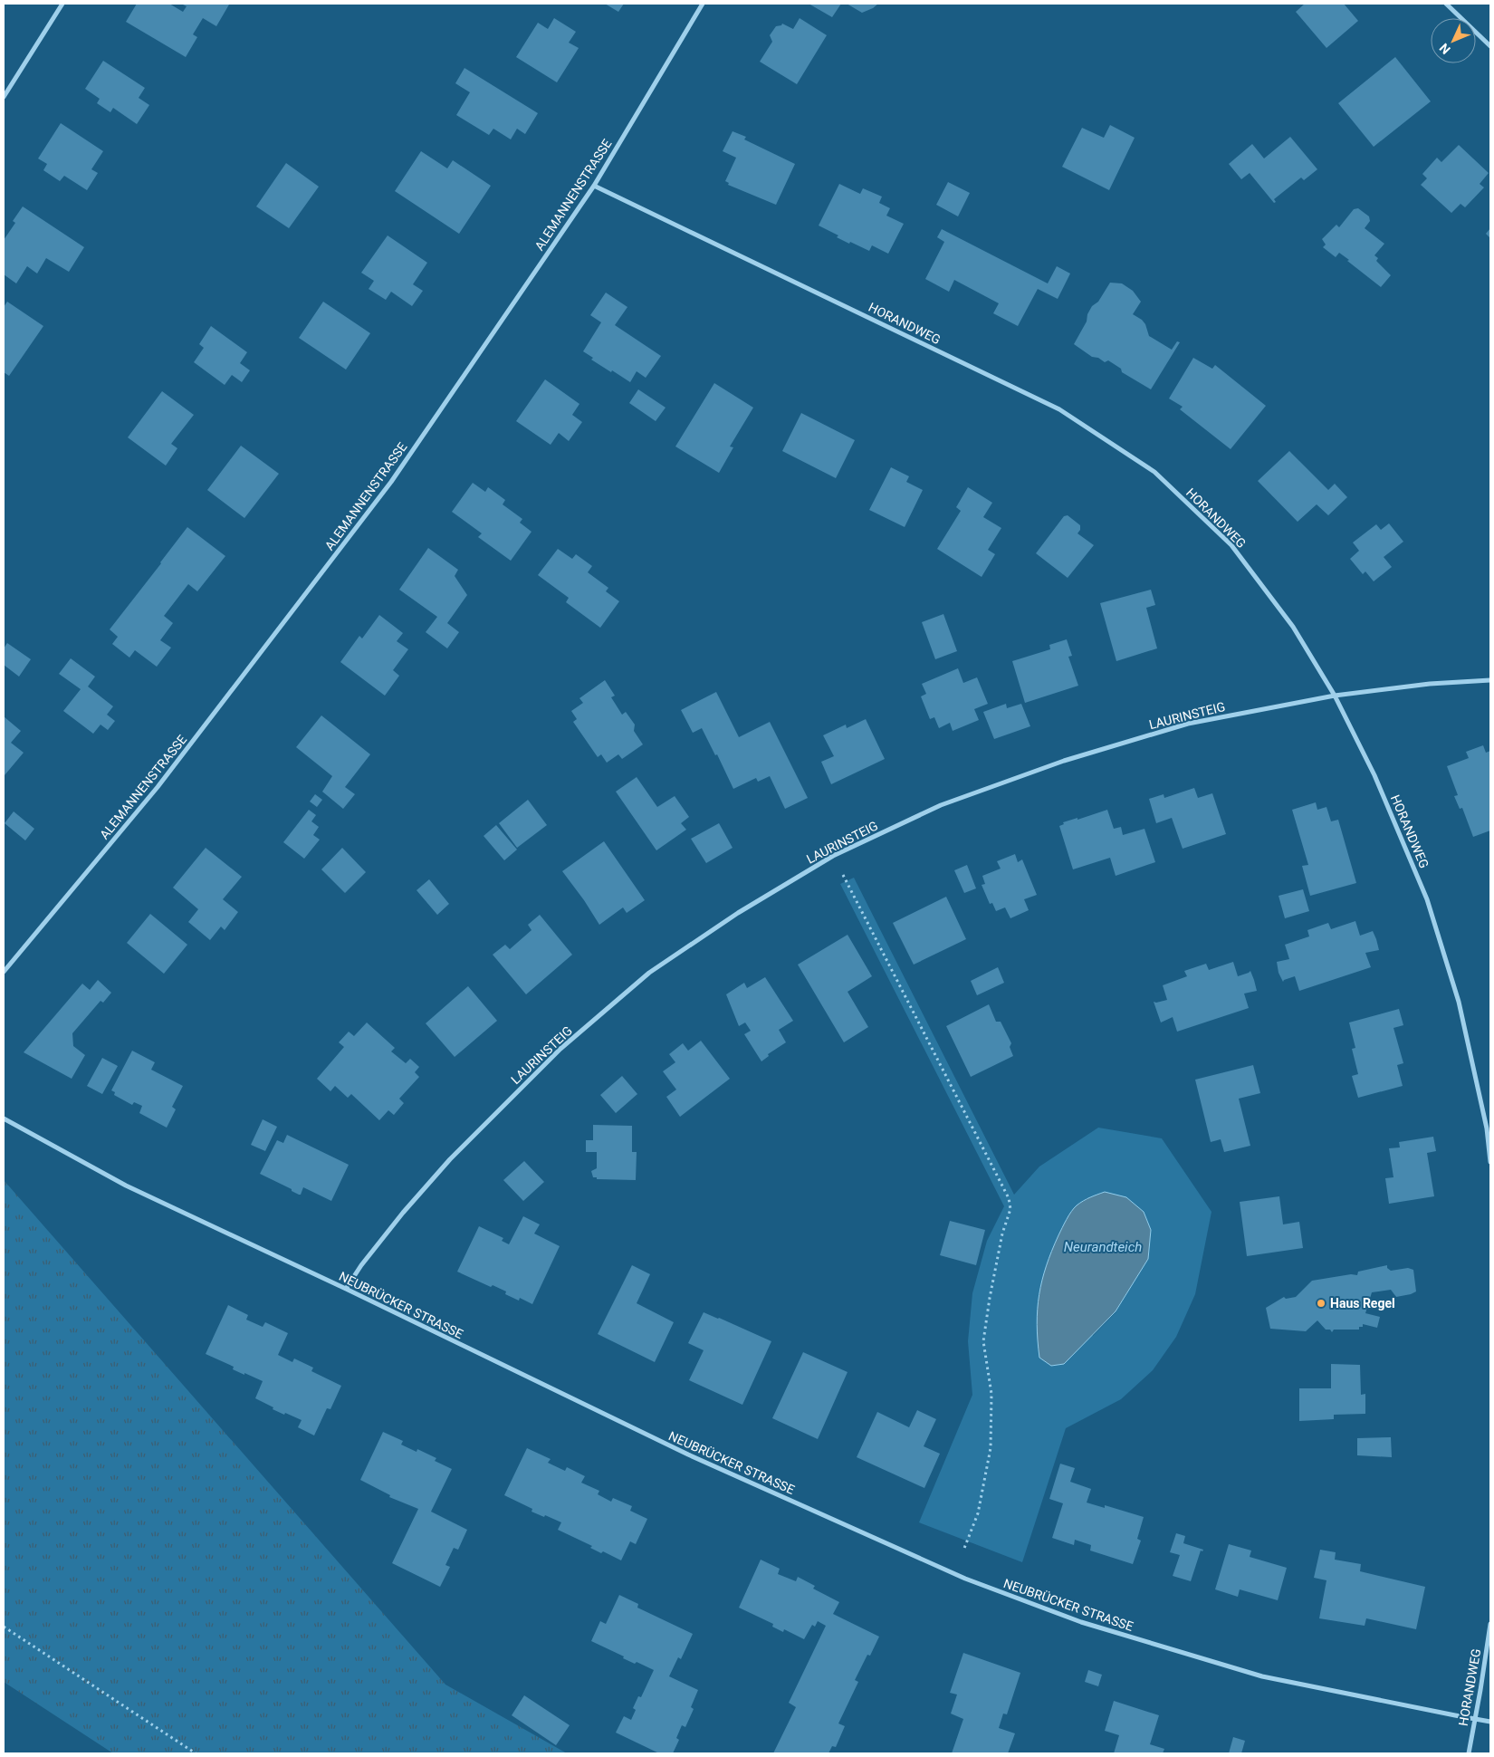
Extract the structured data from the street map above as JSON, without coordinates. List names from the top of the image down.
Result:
{
  "streets": {
    "street": [
      "ALEMANNENSTRASSE",
      "HORANDWEG",
      "LAURINSTEIG",
      "NEUBRÜCKER STRASSE"
    ]
  },
  "crossings": [
    ["ALEMANNENSTRASSE", "HORANDWEG"],
    ["HORANDWEG", "LAURINSTEIG"],
    ["HORANDWEG", "NEUBRÜCKER STRASSE"],
    ["LAURINSTEIG", "NEUBRÜCKER STRASSE"]
  ],
  "water": ["Neurandteich"],
  "places": ["Haus Regel"],
  "north": "bottom left"
}
